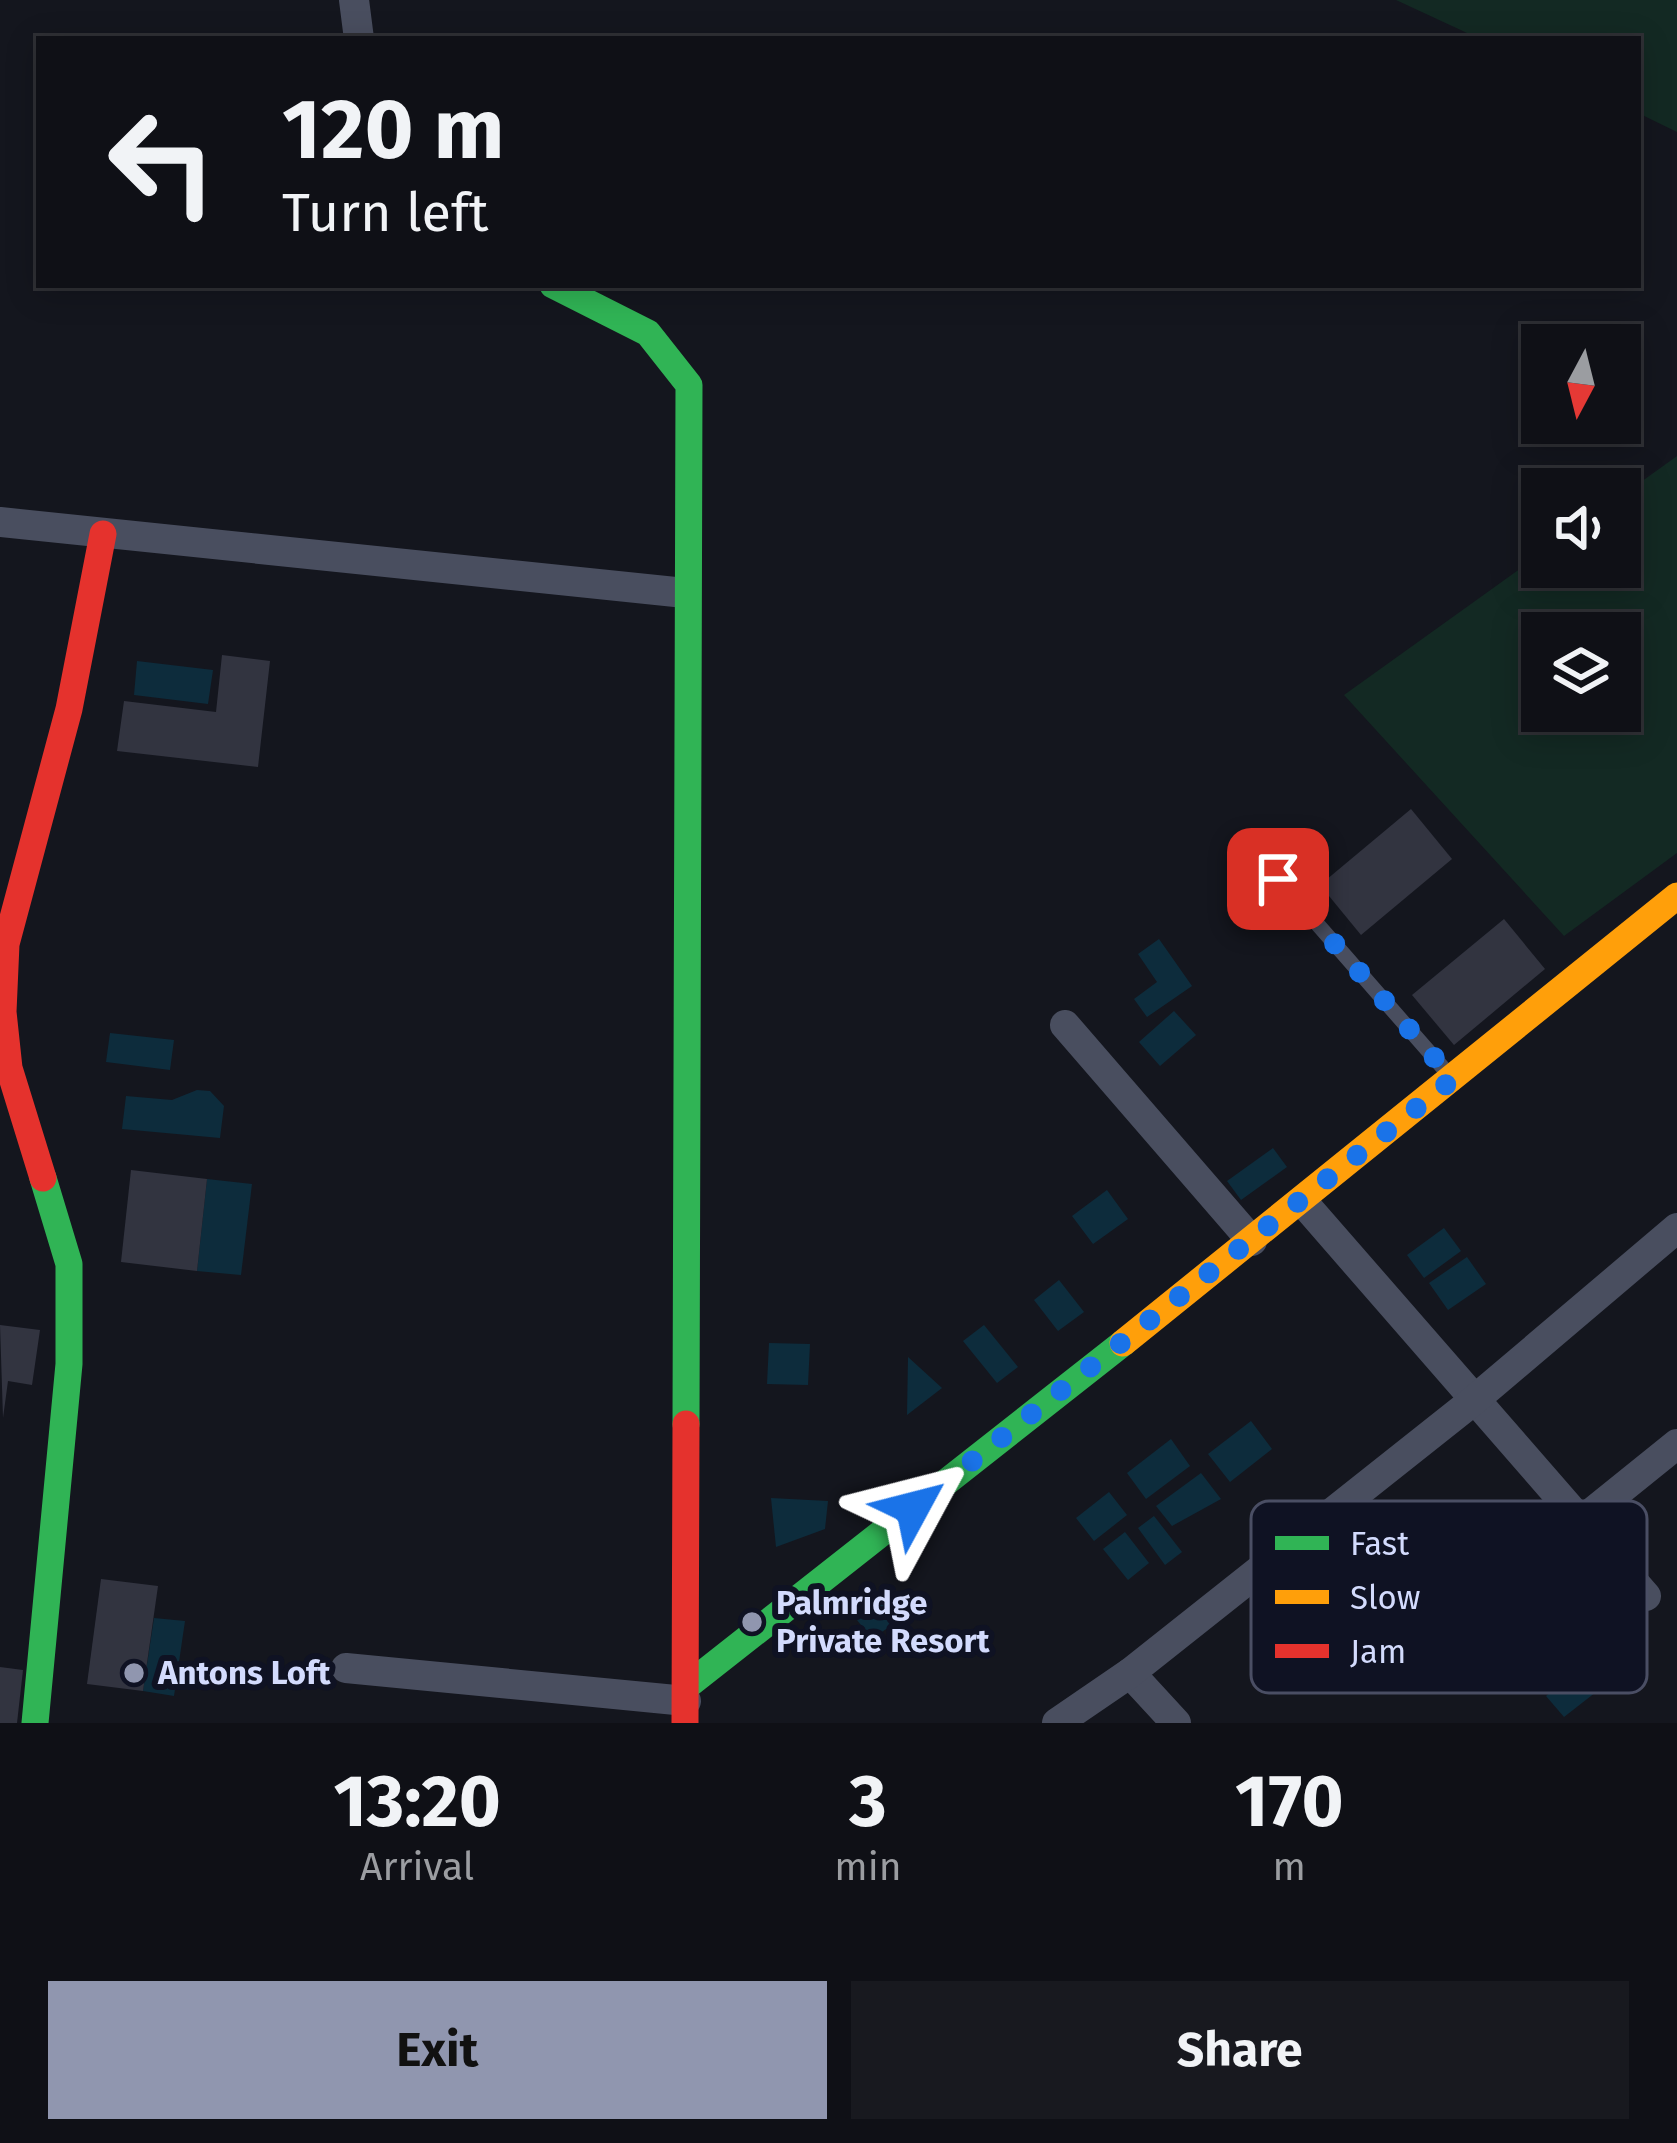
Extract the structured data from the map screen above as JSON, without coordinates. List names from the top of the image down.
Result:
{
  "places": ["Palmridge Private Resort", "Antons Loft"],
  "legend": ["Fast", "Slow", "Jam"],
  "north": "bottom",
  "page": {
    "turn": ["120 m", "Turn left"],
    "eta": [
      "13:20",
      "Arrival",
      "3",
      "min",
      "170",
      "m"
    ],
    "buttons": ["Exit", "Share"]
  }
}
